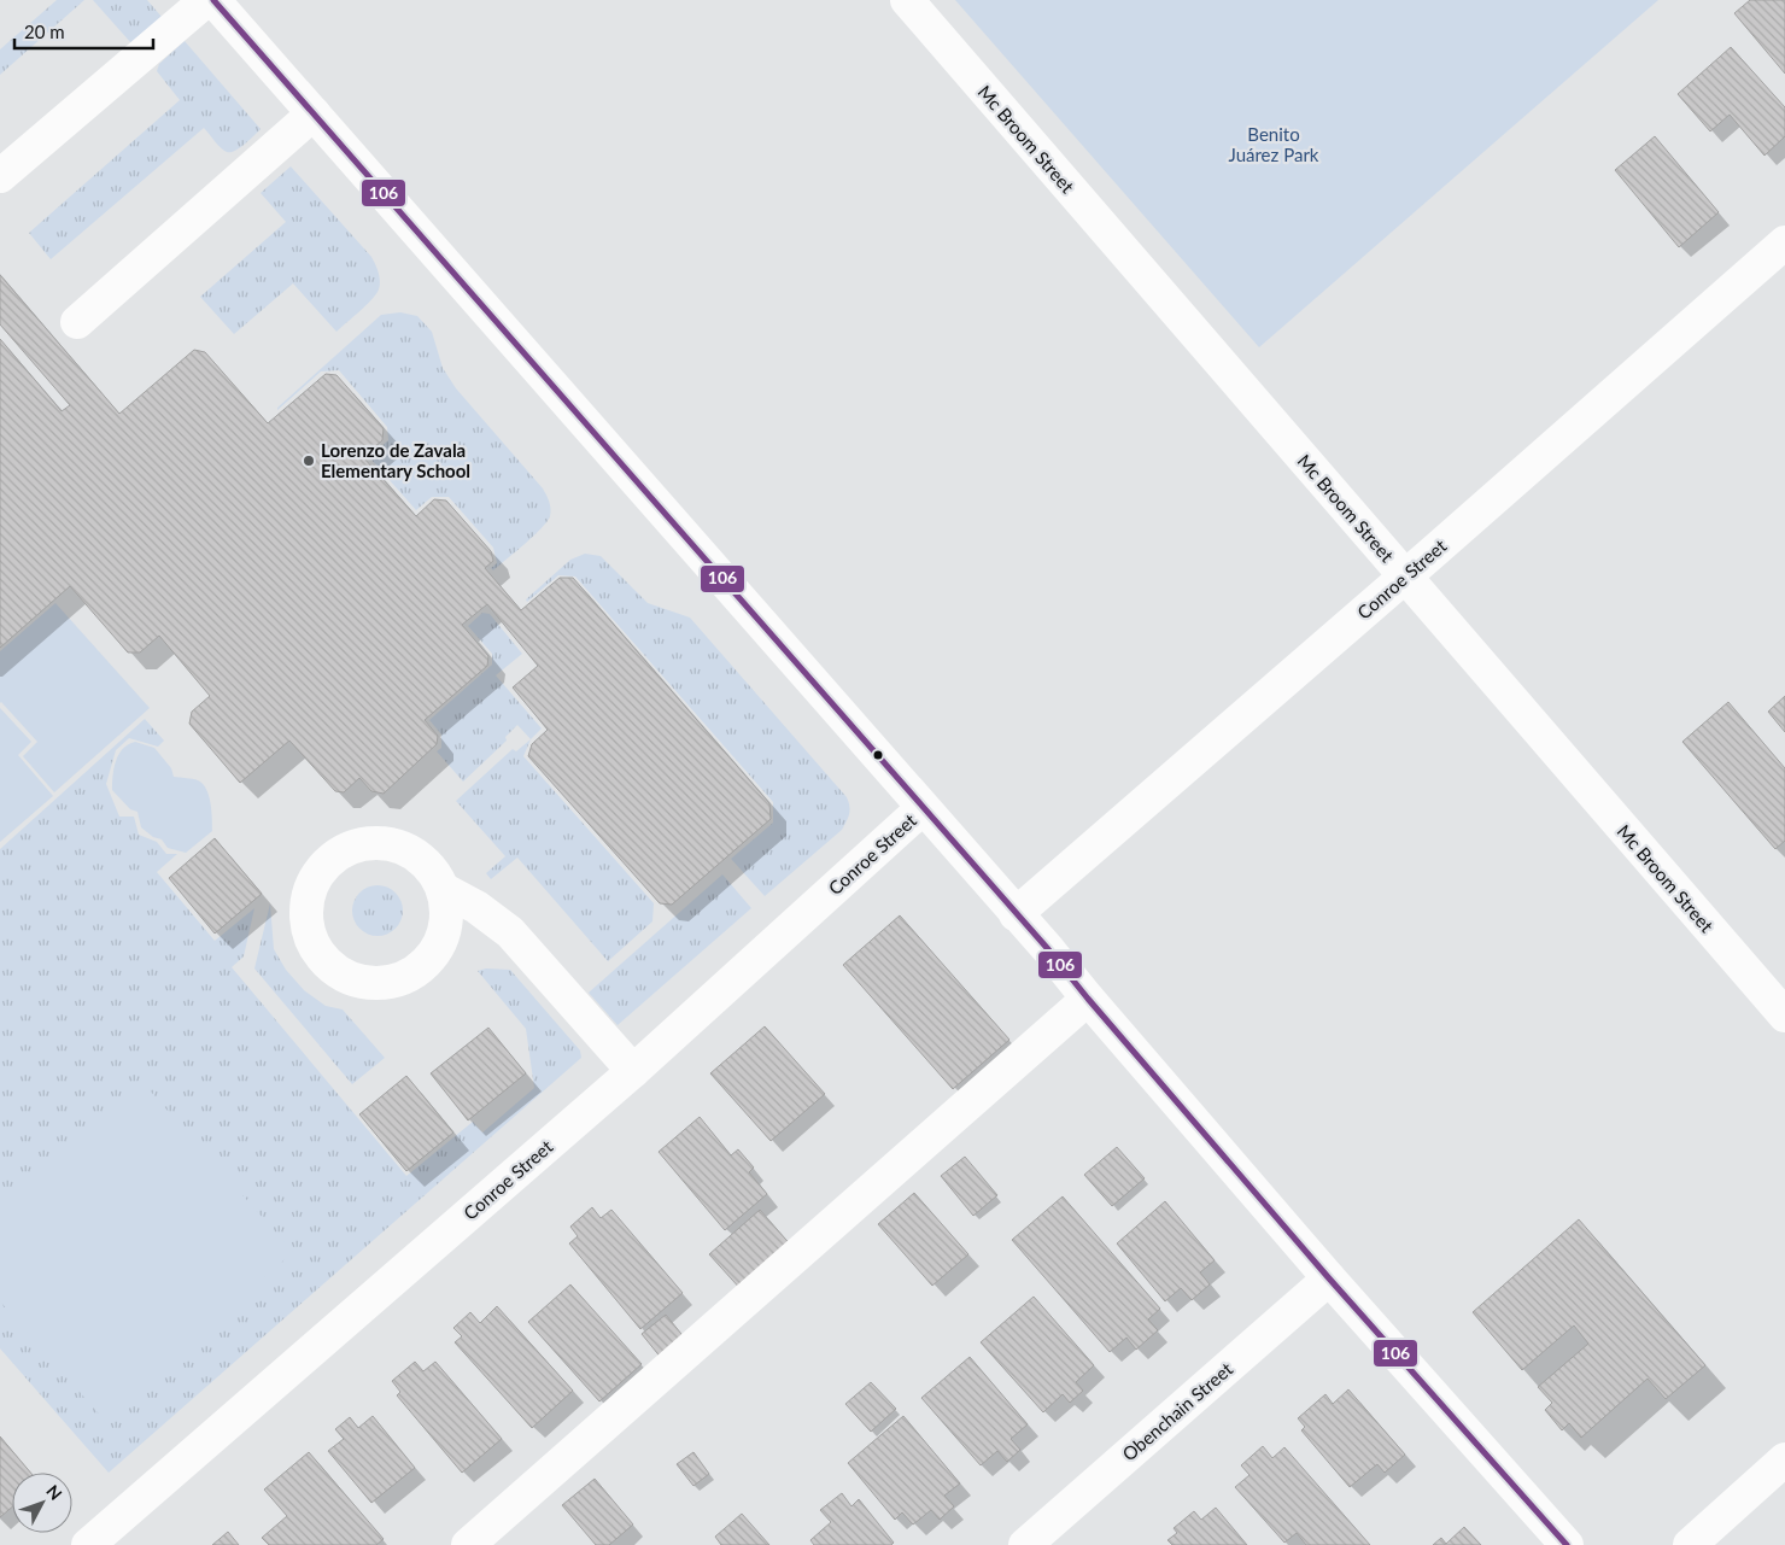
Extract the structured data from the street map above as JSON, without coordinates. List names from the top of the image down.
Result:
{
  "streets": {
    "street": ["Mc Broom Street", "Conroe Street", "Obenchain Street"]
  },
  "crossings": [
    ["Mc Broom Street", "Conroe Street"]
  ],
  "parks": ["Benito Juárez Park"],
  "places": ["Lorenzo de Zavala Elementary School"],
  "lines": ["transit line 106"],
  "scale_bar": "20 m",
  "north": "top right"
}
